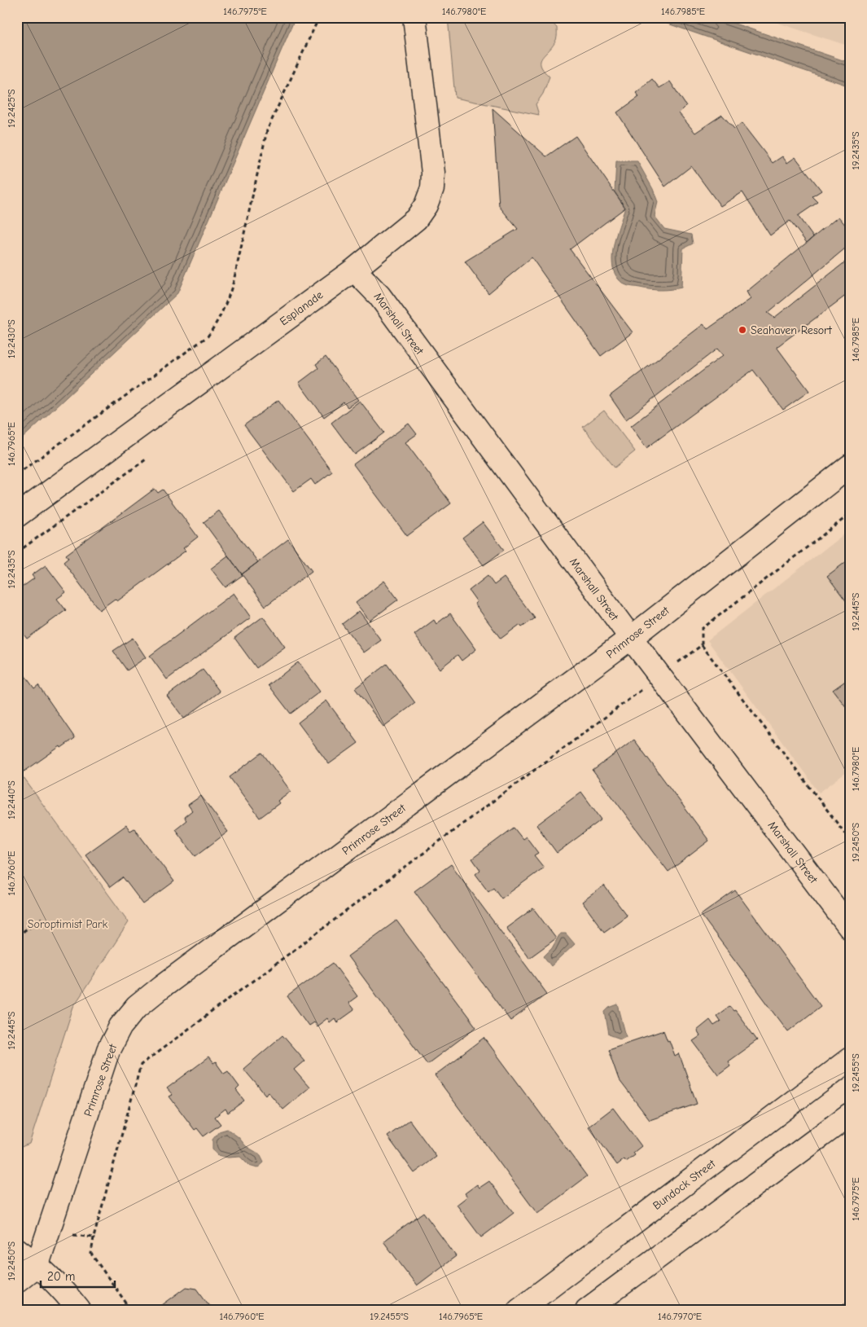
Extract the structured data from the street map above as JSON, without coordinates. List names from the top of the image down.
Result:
{
  "streets": {
    "street": [
      "Esplanade",
      "Marshall Street",
      "Primrose Street",
      "Bundock Street"
    ]
  },
  "crossings": [
    ["Esplanade", "Marshall Street"],
    ["Marshall Street", "Primrose Street"]
  ],
  "parks": ["Soroptimist Park"],
  "places": ["Seahaven Resort"],
  "scale_bar": "20 m",
  "coordinates": [
    "146.7975°E",
    "146.7980°E",
    "146.7985°E",
    "19.2425°S",
    "19.2435°S",
    "19.2430°S",
    "146.7965°E",
    "19.2445°S",
    "19.2440°S",
    "19.2450°S",
    "146.7960°E",
    "19.2455°S",
    "146.7970°E"
  ]
}
